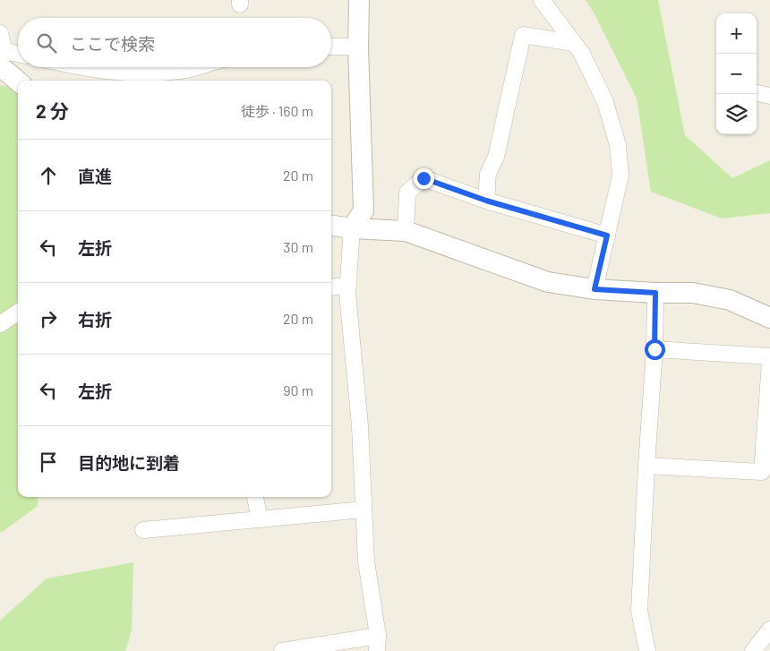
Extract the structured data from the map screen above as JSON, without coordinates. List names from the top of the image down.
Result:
{
  "page": {
    "map_buttons": ["+", "−"],
    "search": "ここで検索",
    "heading": ["2 分", "徒歩 · 160 m"],
    "list": [
      ["直進", "20 m"],
      ["左折", "30 m"],
      ["右折", "20 m"],
      ["左折", "90 m"],
      "目的地に到着"
    ]
  }
}
